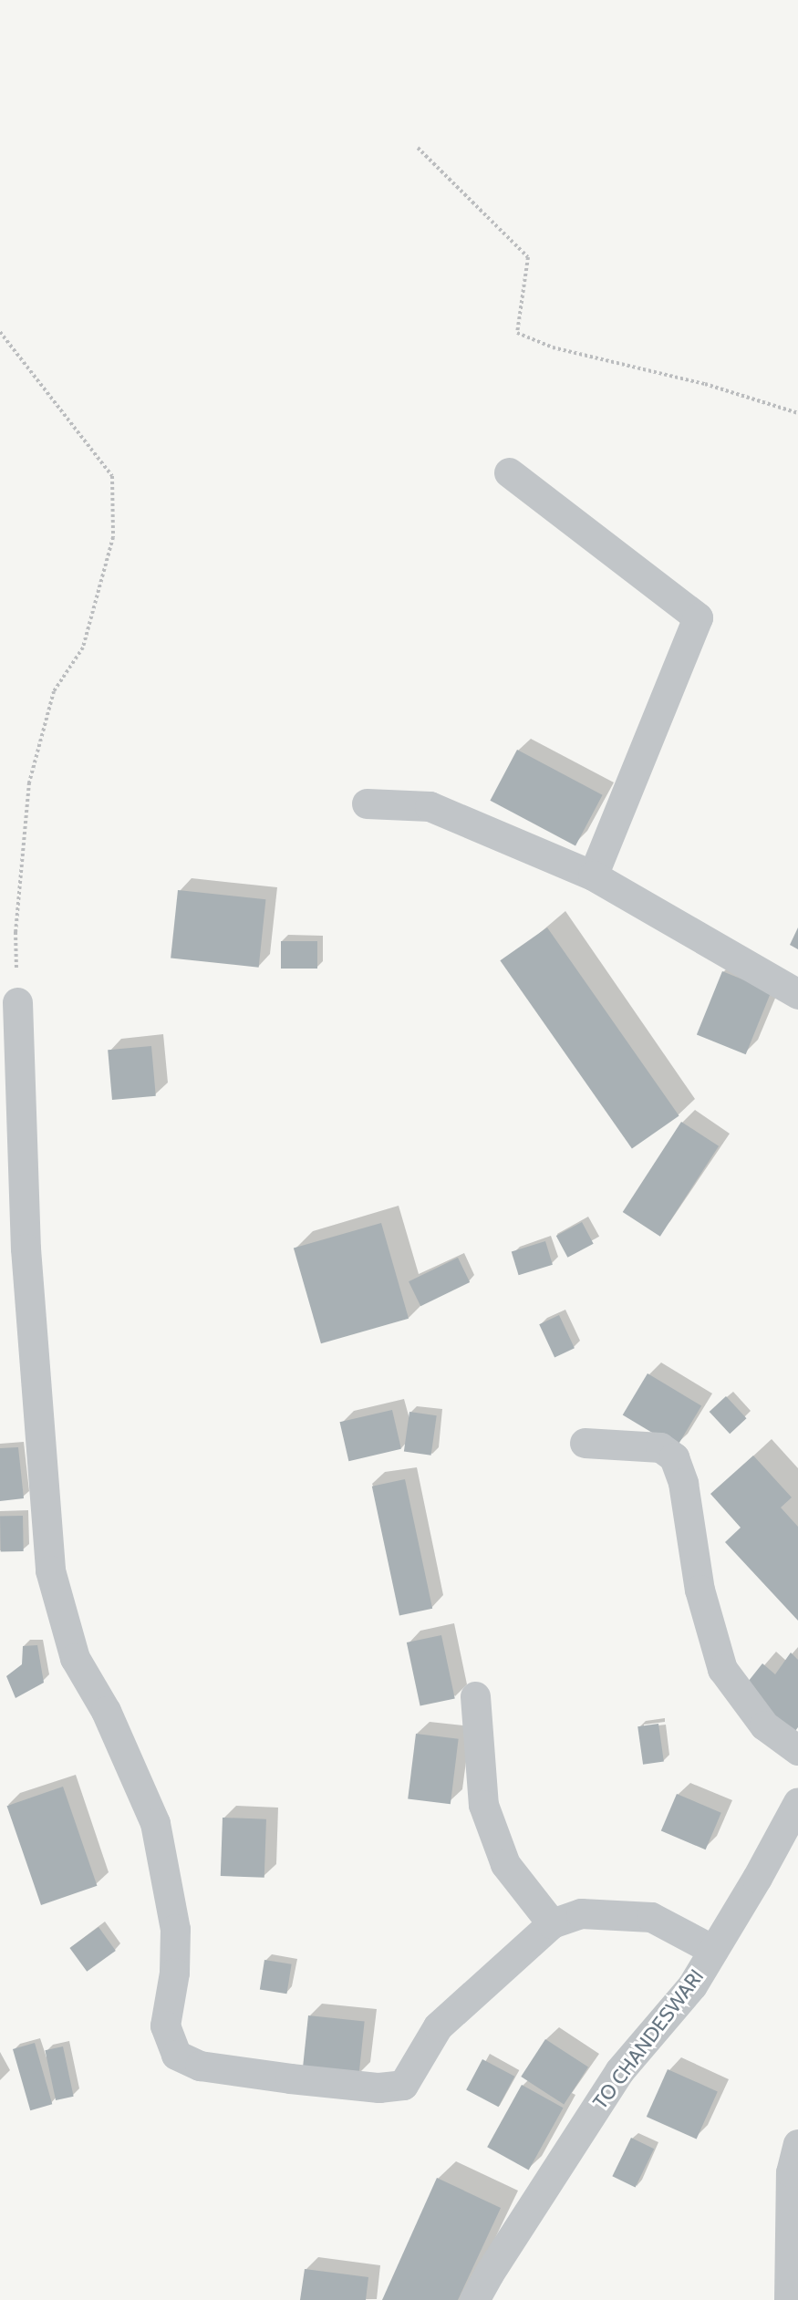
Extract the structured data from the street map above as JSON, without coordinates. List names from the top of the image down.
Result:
{
  "streets": {
    "street": ["TO CHANDESWARI"]
  }
}
